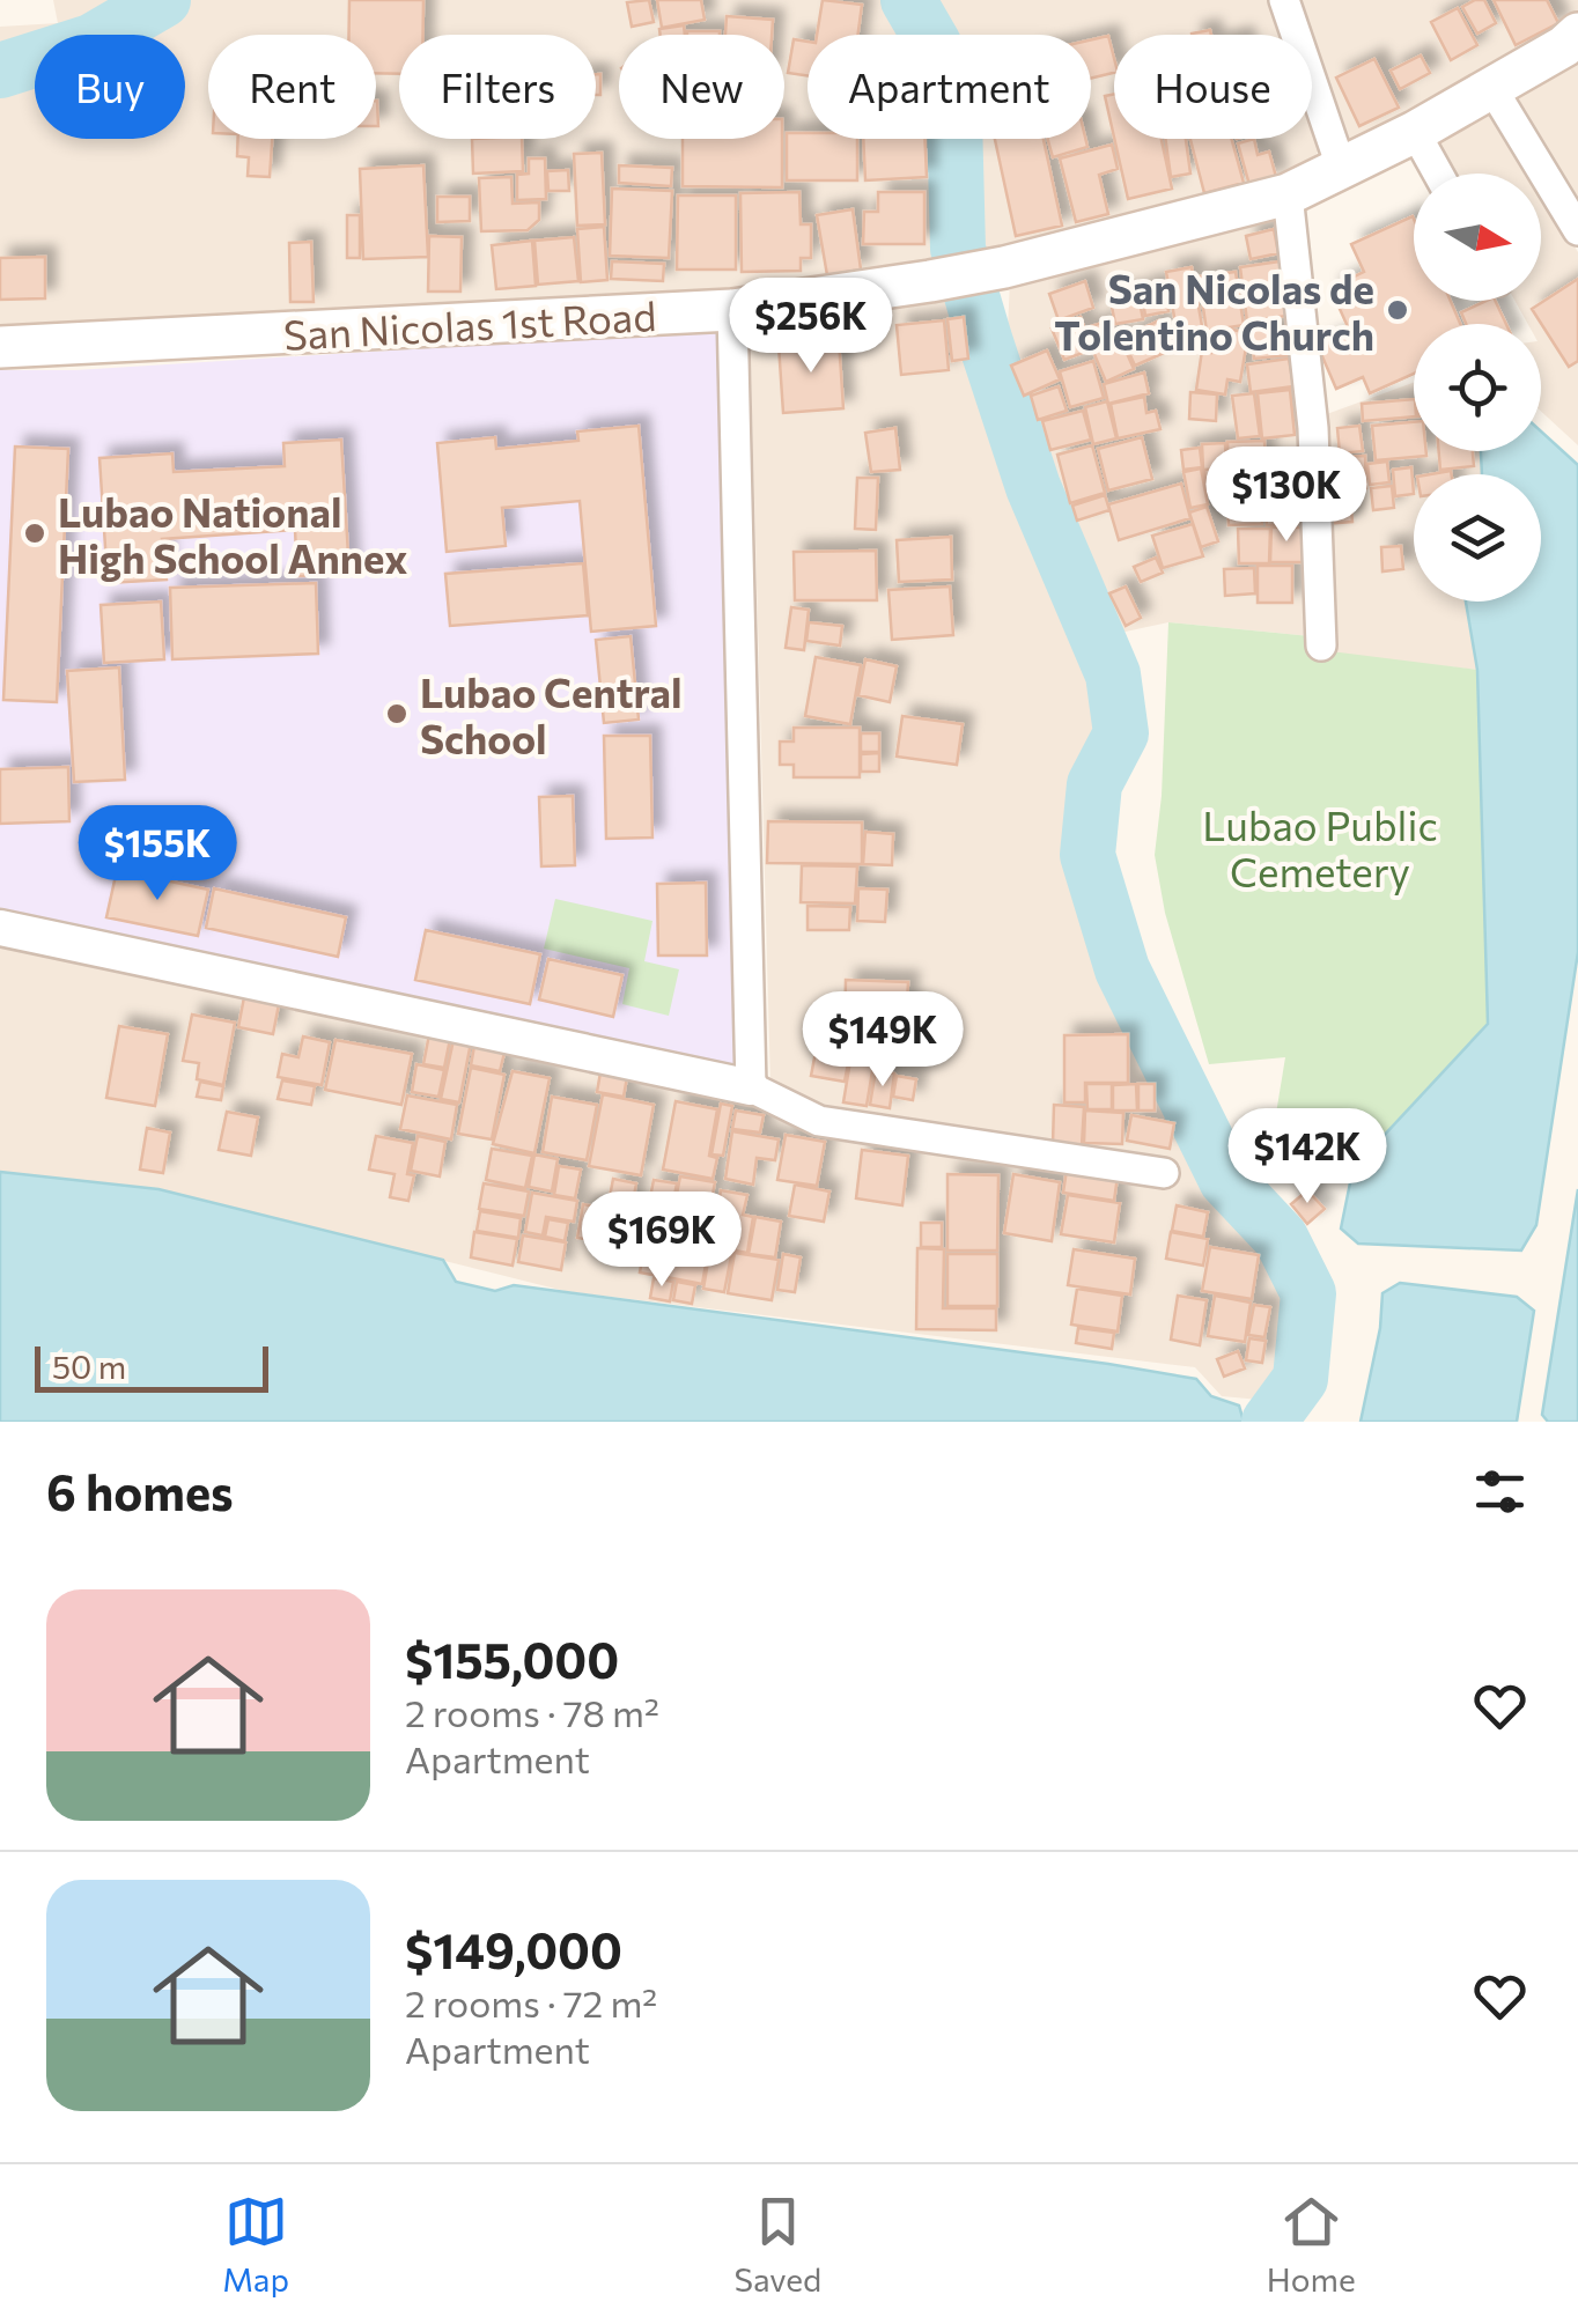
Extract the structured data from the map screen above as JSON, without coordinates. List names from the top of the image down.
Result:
{
  "streets": {
    "main road": ["San Nicolas 1st Road"]
  },
  "parks": ["Lubao Public Cemetery"],
  "places": ["San Nicolas de Tolentino Church", "Lubao National High School Annex", "Lubao Central School"],
  "scale_bar": "50 m",
  "north": "right",
  "page": {
    "chip": [
      "Buy",
      "Rent",
      "Filters",
      "New",
      "Apartment",
      "House"
    ],
    "price": [
      "$256K",
      "$130K",
      "$155K",
      "$149K",
      "$142K",
      "$169K"
    ],
    "scale": "50 m",
    "heading": "6 homes",
    "list": [
      {
        "name": "$155,000",
        "note": "2 rooms · 78 m² · Apartment"
      },
      {
        "name": "$149,000",
        "note": "2 rooms · 72 m² · Apartment"
      }
    ],
    "tabs": ["Map", "Saved", "Home"]
  }
}
